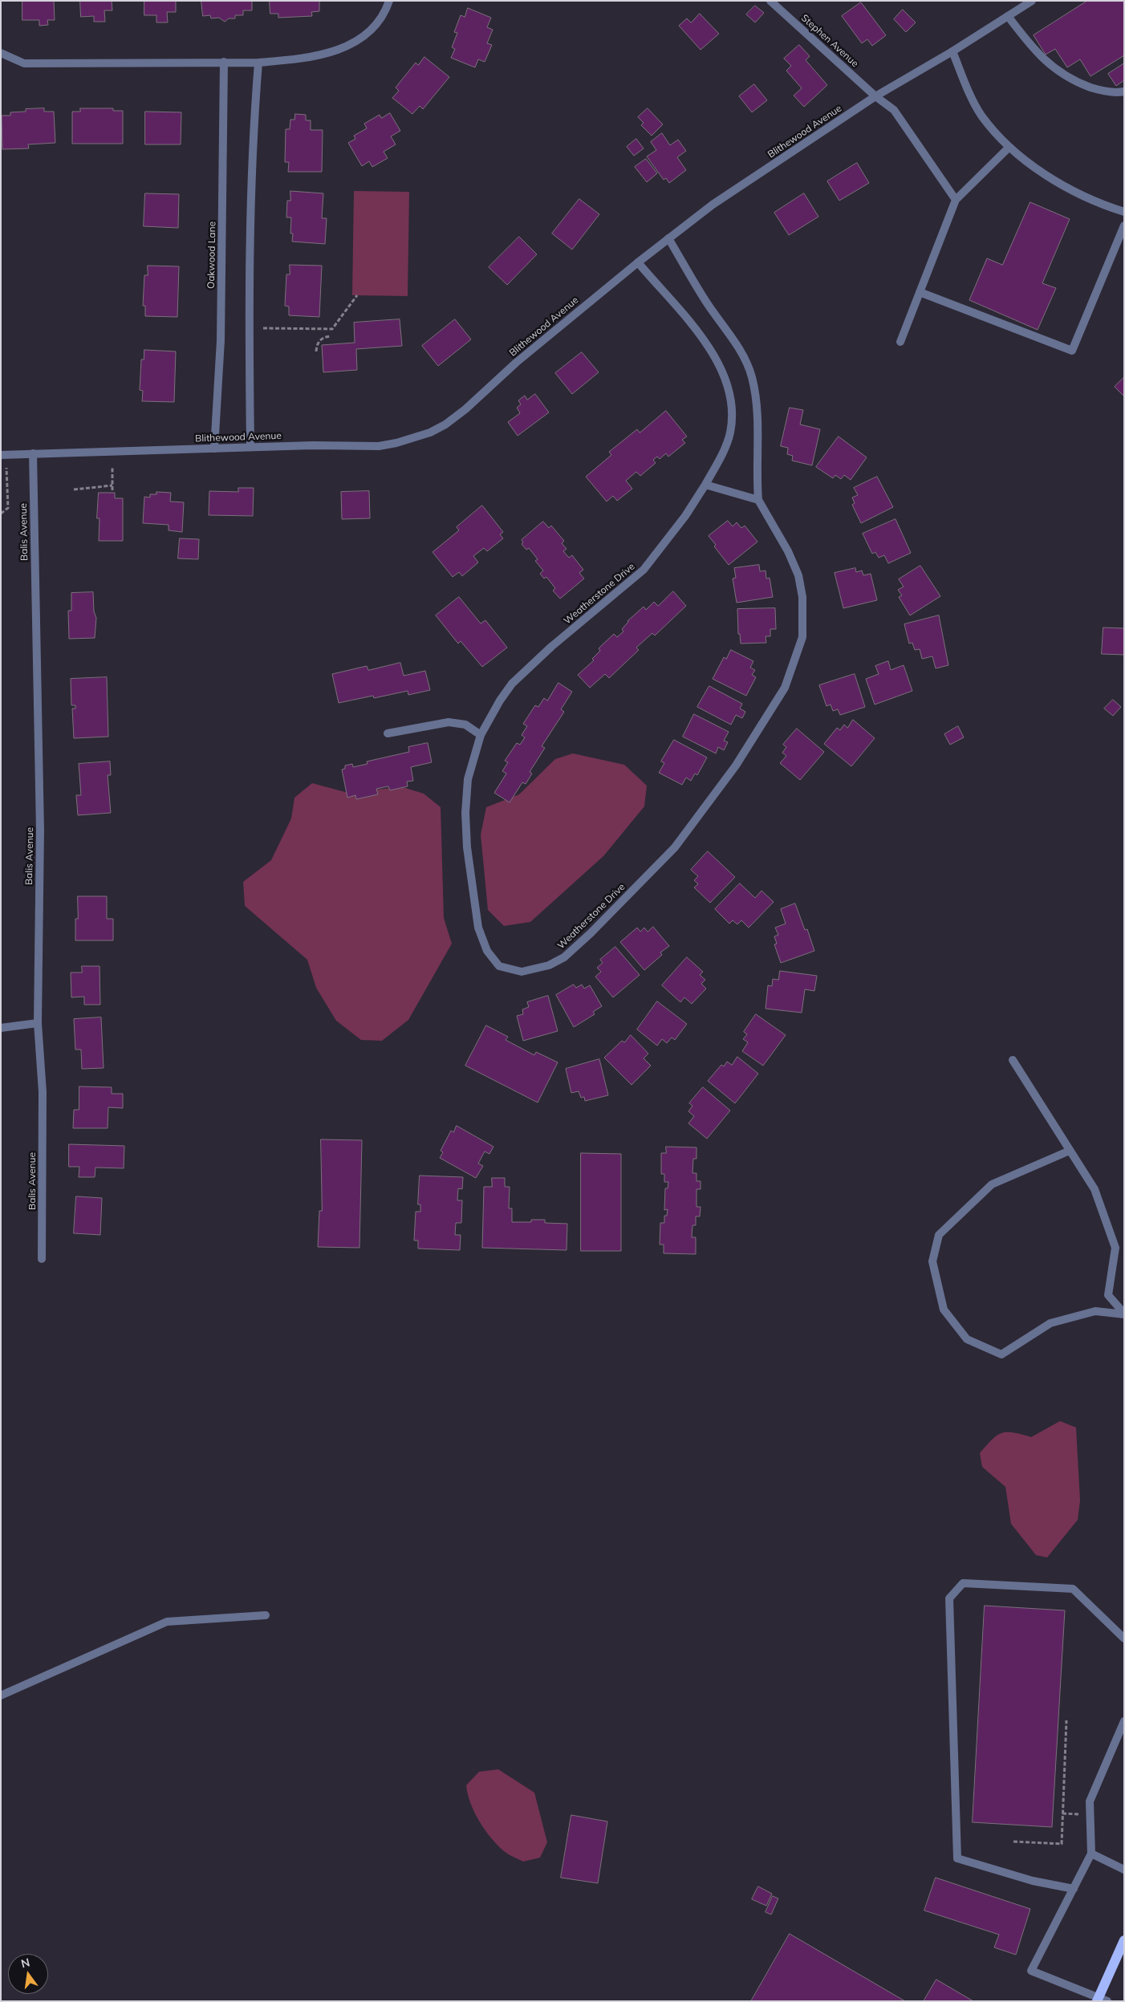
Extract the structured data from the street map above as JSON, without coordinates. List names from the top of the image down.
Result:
{
  "streets": {
    "street": [
      "Stephen Avenue",
      "Blithewood Avenue",
      "Oakwood Lane",
      "Balis Avenue",
      "Weatherstone Drive"
    ]
  },
  "crossings": [
    ["Stephen Avenue", "Blithewood Avenue"],
    ["Blithewood Avenue", "Oakwood Lane"],
    ["Blithewood Avenue", "Balis Avenue"],
    ["Blithewood Avenue", "Weatherstone Drive"]
  ],
  "north": "top"
}
